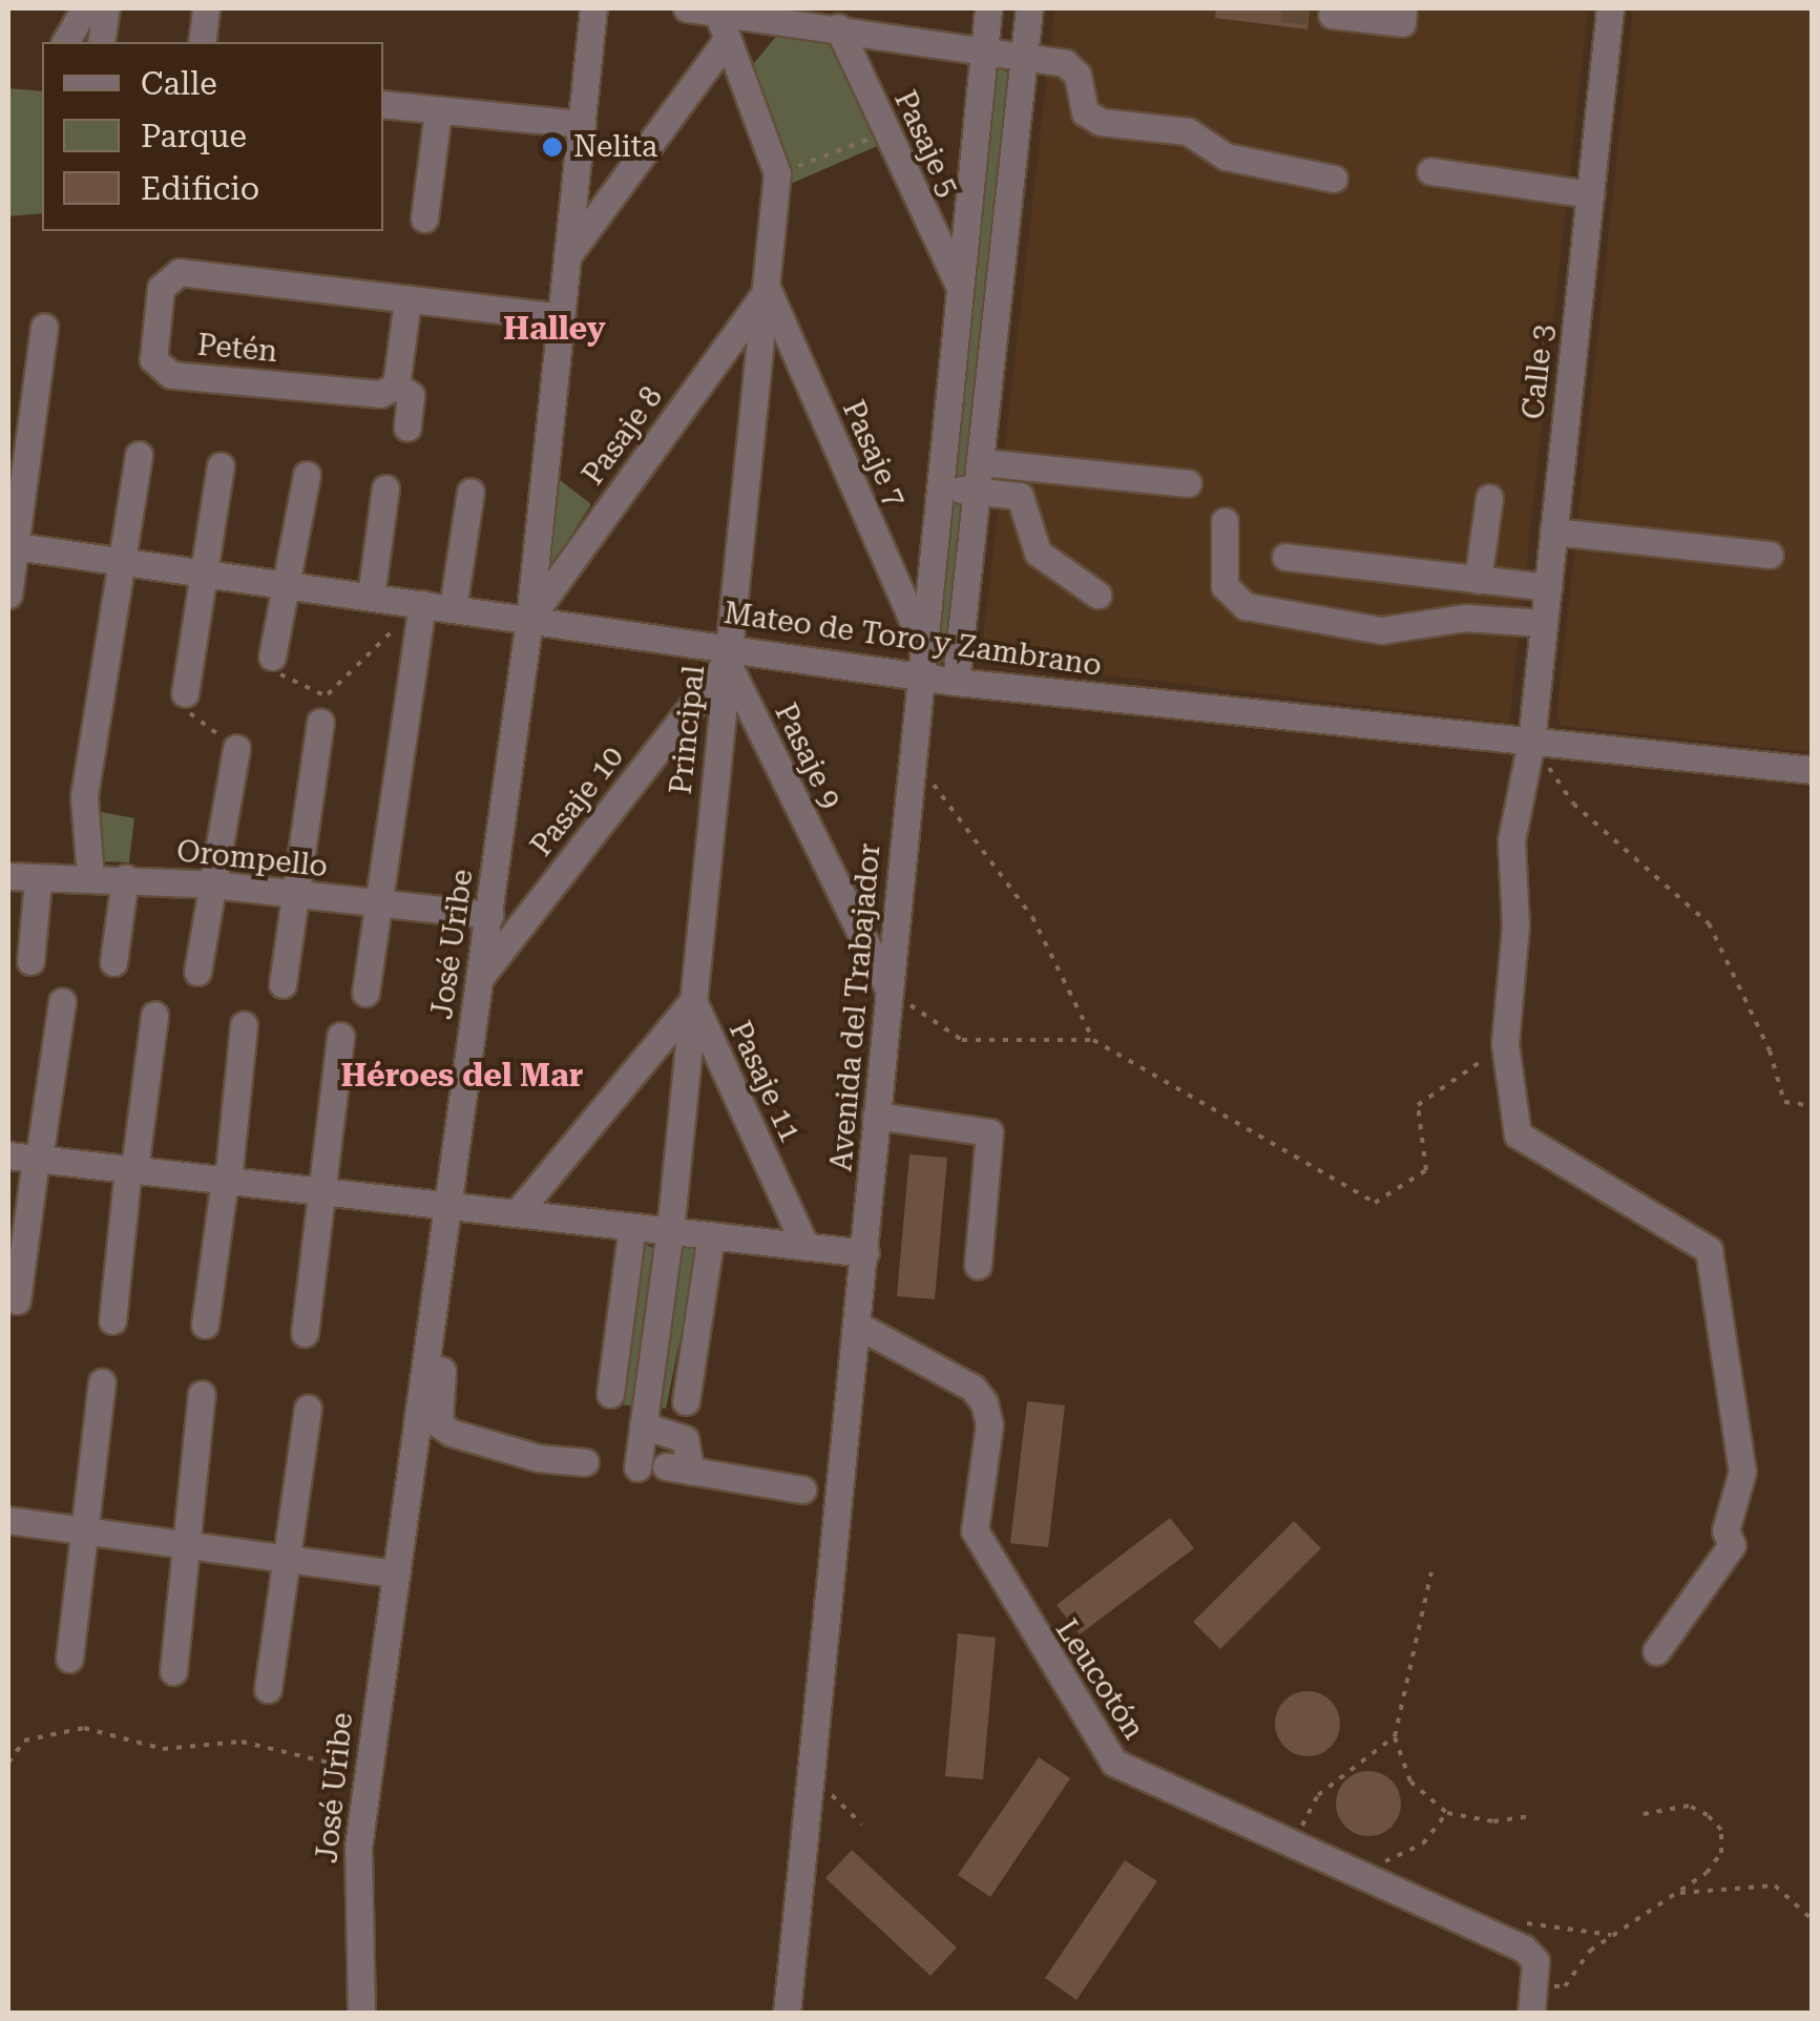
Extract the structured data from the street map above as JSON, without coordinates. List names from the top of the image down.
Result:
{
  "streets": {
    "street": [
      "Pasaje 5",
      "Petén",
      "Calle 3",
      "Pasaje 8",
      "Pasaje 7",
      "Mateo de Toro y Zambrano",
      "Principal",
      "Pasaje 9",
      "Pasaje 10",
      "Orompello",
      "José Uribe",
      "Avenida del Trabajador",
      "Pasaje 11",
      "Leucotón"
    ]
  },
  "crossings": [
    ["Pasaje 5", "Avenida del Trabajador"],
    ["Petén", "José Uribe"],
    ["Calle 3", "Mateo de Toro y Zambrano"],
    ["Pasaje 8", "Pasaje 7"],
    ["Pasaje 8", "Mateo de Toro y Zambrano"],
    ["Pasaje 8", "Principal"],
    ["Pasaje 8", "José Uribe"],
    ["Pasaje 7", "Principal"],
    ["Pasaje 7", "Avenida del Trabajador"],
    ["Mateo de Toro y Zambrano", "Principal"],
    ["Mateo de Toro y Zambrano", "Pasaje 9"],
    ["Mateo de Toro y Zambrano", "Pasaje 10"],
    ["Mateo de Toro y Zambrano", "José Uribe"],
    ["Mateo de Toro y Zambrano", "Avenida del Trabajador"],
    ["Principal", "Pasaje 9"],
    ["Principal", "Pasaje 10"],
    ["Principal", "Pasaje 11"],
    ["Pasaje 9", "Pasaje 10"],
    ["Pasaje 9", "Avenida del Trabajador"],
    ["Pasaje 10", "José Uribe"],
    ["Orompello", "José Uribe"],
    ["Avenida del Trabajador", "Leucotón"]
  ],
  "districts": ["Halley", "Héroes del Mar"],
  "places": ["Nelita"],
  "legend": ["Calle", "Parque", "Edificio"]
}
